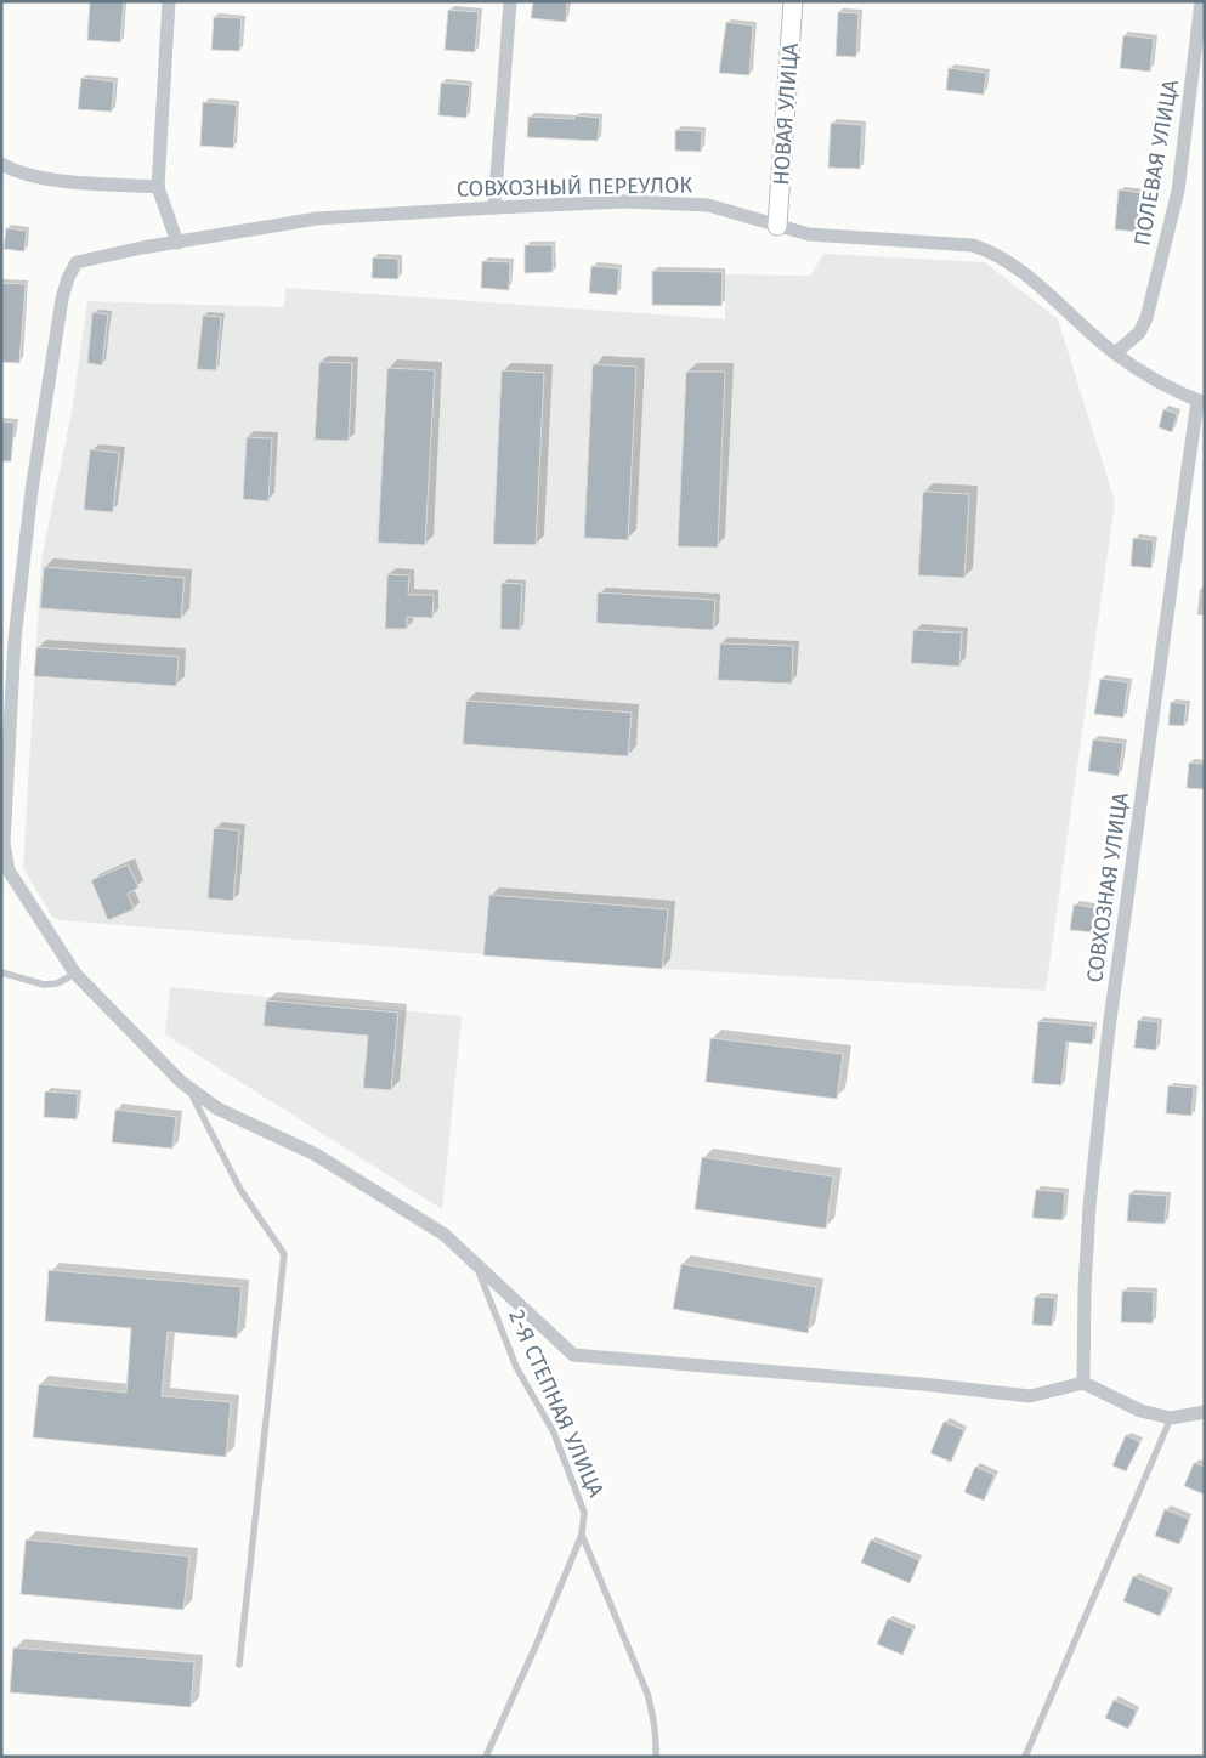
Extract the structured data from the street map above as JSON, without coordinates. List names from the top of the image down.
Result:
{
  "streets": {
    "street": [
      "НОВАЯ УЛИЦА",
      "ПОЛЕВАЯ УЛИЦА",
      "СОВХОЗНЫЙ ПЕРЕУЛОК",
      "СОВХОЗНАЯ УЛИЦА"
    ],
    "lane": ["2-Я СТЕПНАЯ УЛИЦА"]
  },
  "crossings": [
    ["НОВАЯ УЛИЦА", "СОВХОЗНЫЙ ПЕРЕУЛОК"],
    ["ПОЛЕВАЯ УЛИЦА", "СОВХОЗНЫЙ ПЕРЕУЛОК"],
    ["СОВХОЗНЫЙ ПЕРЕУЛОК", "СОВХОЗНАЯ УЛИЦА"]
  ]
}
